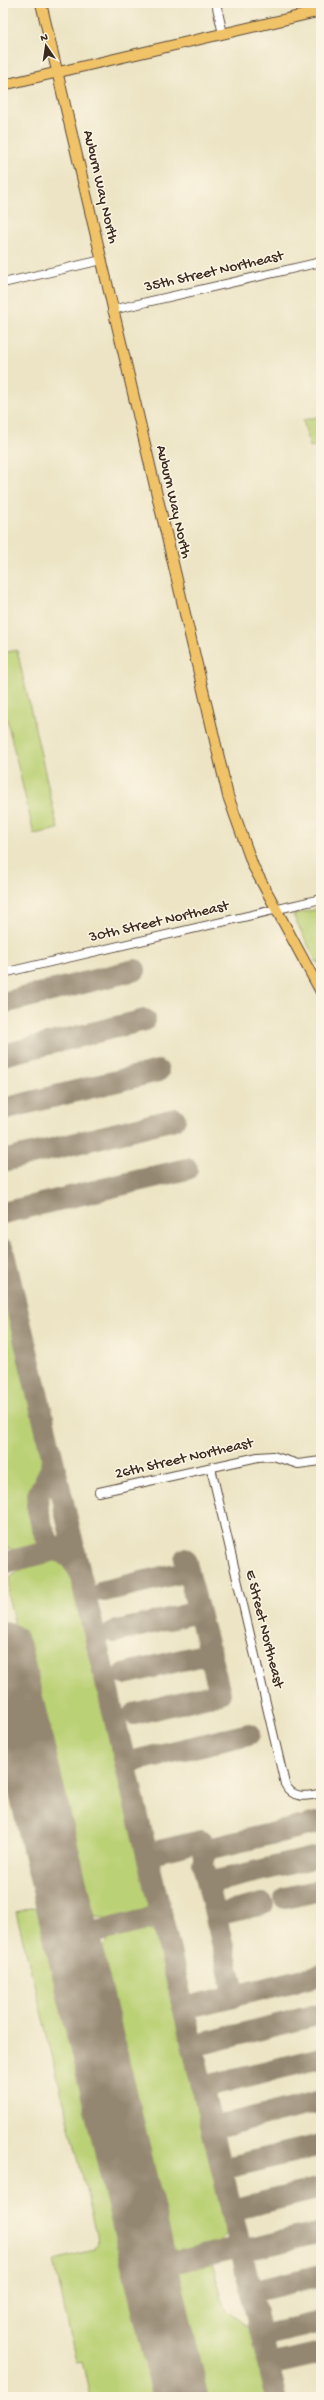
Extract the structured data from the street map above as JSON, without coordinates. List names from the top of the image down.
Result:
{
  "streets": {
    "main road": ["Auburn Way North"],
    "street": [
      "35th Street Northeast",
      "30th Street Northeast",
      "26th Street Northeast",
      "E Street Northeast"
    ]
  },
  "crossings": [
    ["Auburn Way North", "35th Street Northeast"],
    ["Auburn Way North", "30th Street Northeast"],
    ["26th Street Northeast", "E Street Northeast"]
  ],
  "north": "top"
}
